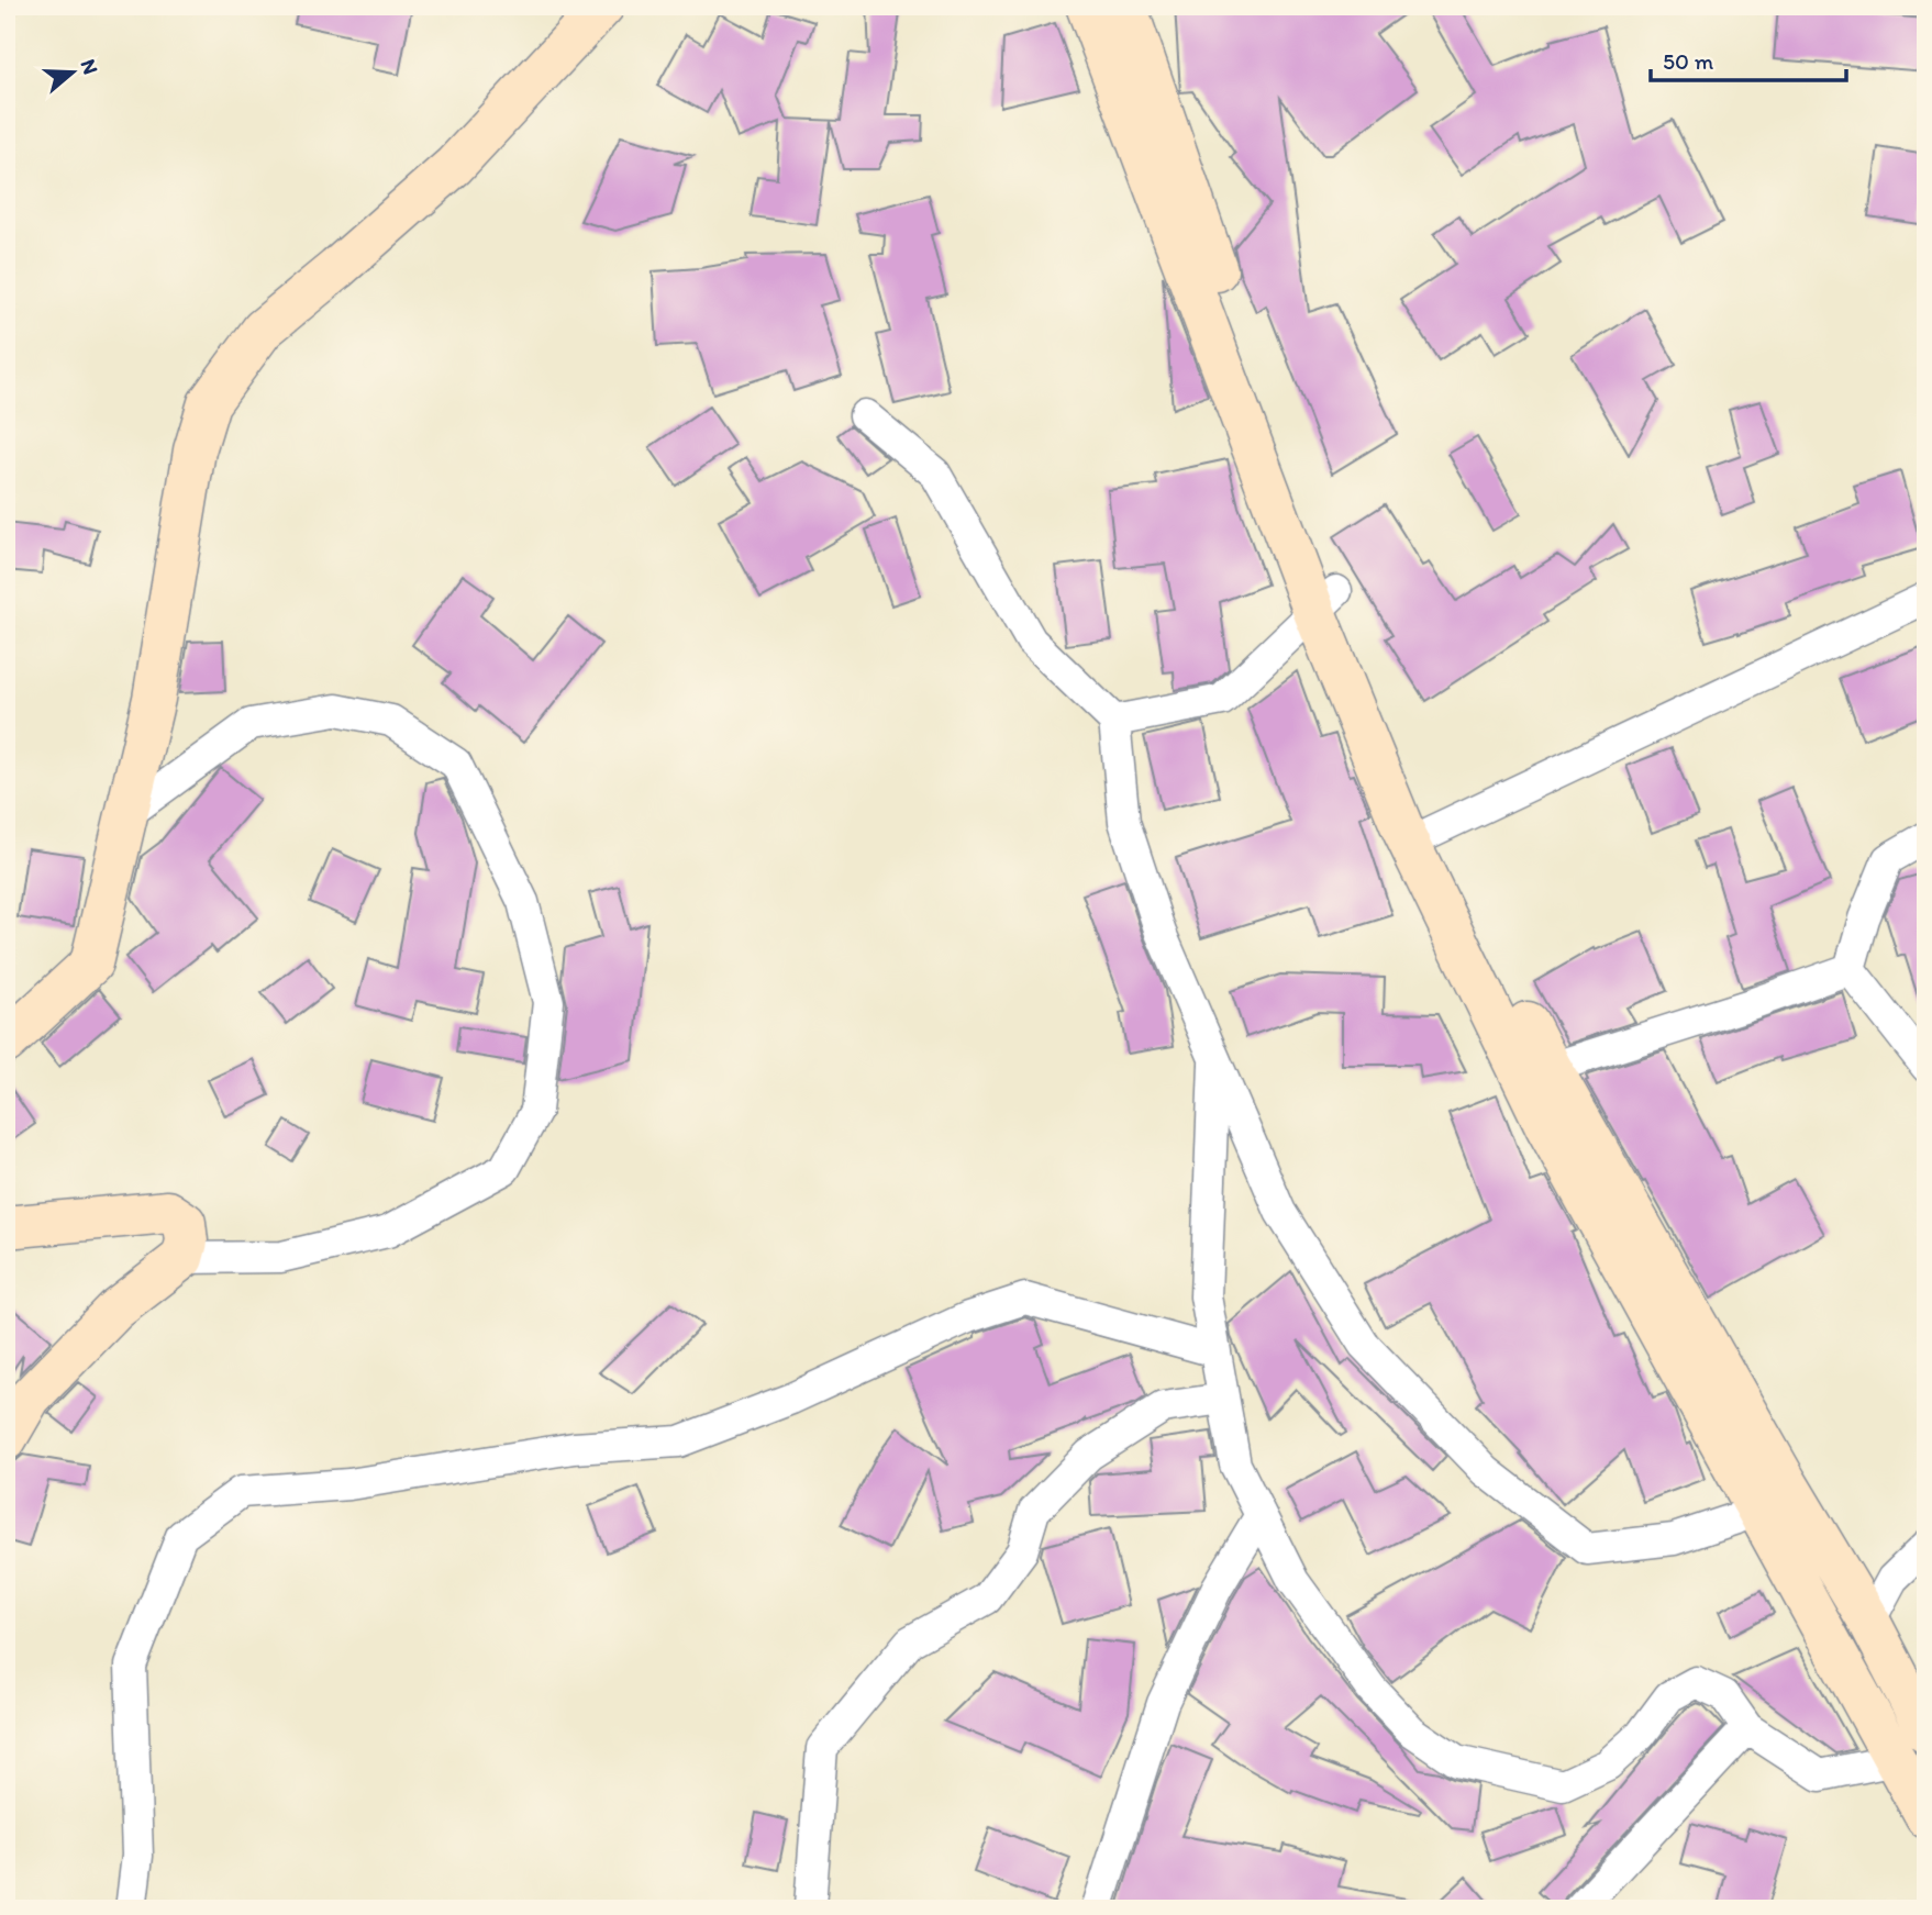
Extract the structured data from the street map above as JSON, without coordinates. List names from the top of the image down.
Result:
{
  "scale_bar": "50 m",
  "north": "right"
}
